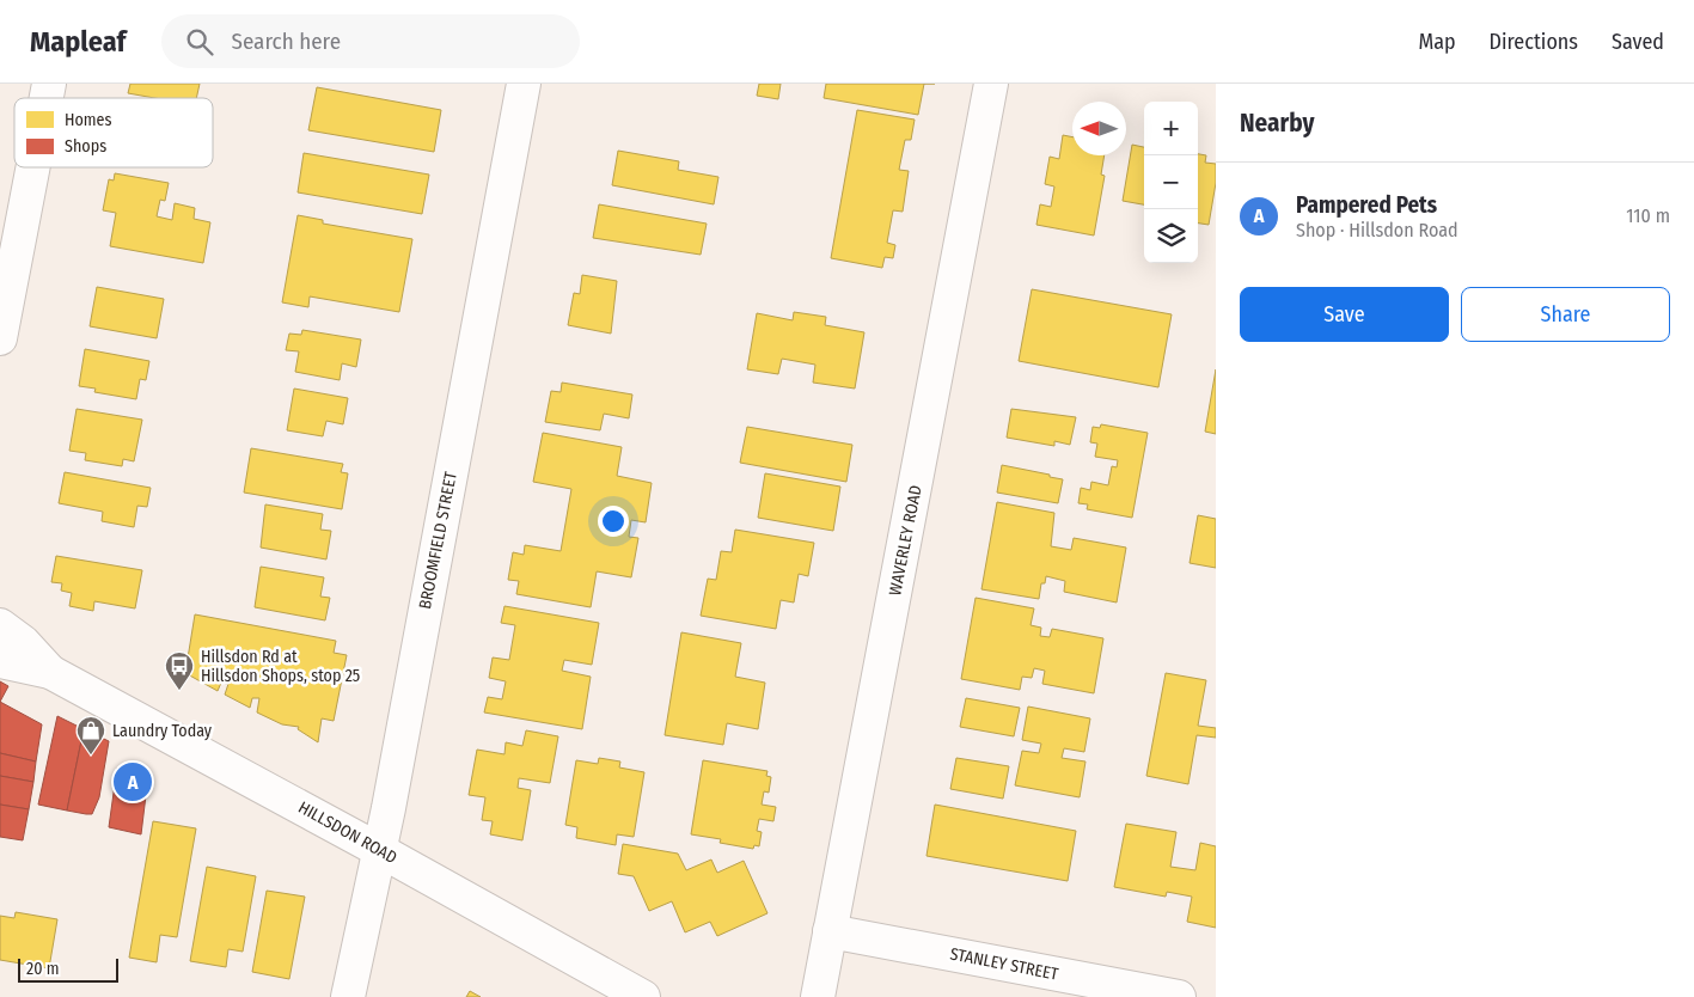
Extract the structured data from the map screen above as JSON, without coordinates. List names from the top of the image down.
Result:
{
  "streets": {
    "street": [
      "BROOMFIELD STREET",
      "WAVERLEY ROAD",
      "HILLSDON ROAD",
      "STANLEY STREET"
    ]
  },
  "crossings": [
    ["BROOMFIELD STREET", "HILLSDON ROAD"],
    ["WAVERLEY ROAD", "STANLEY STREET"]
  ],
  "places": {
    "bus stop": ["Hillsdon Rd at Hillsdon Shops, stop 25"],
    "shop": ["Laundry Today"]
  },
  "legend": ["Homes", "Shops"],
  "scale_bar": "20 m",
  "north": "left",
  "page": {
    "header": "Mapleaf",
    "search": "Search here",
    "nav": ["Map", "Directions", "Saved"],
    "heading": "Nearby",
    "map_buttons": ["+", "−"],
    "list": [
      {
        "mark": "A",
        "name": "Pampered Pets",
        "note": "Shop · Hillsdon Road",
        "value": "110 m"
      }
    ],
    "buttons": ["Save", "Share"],
    "pins": "A",
    "scale": "20 m"
  }
}
